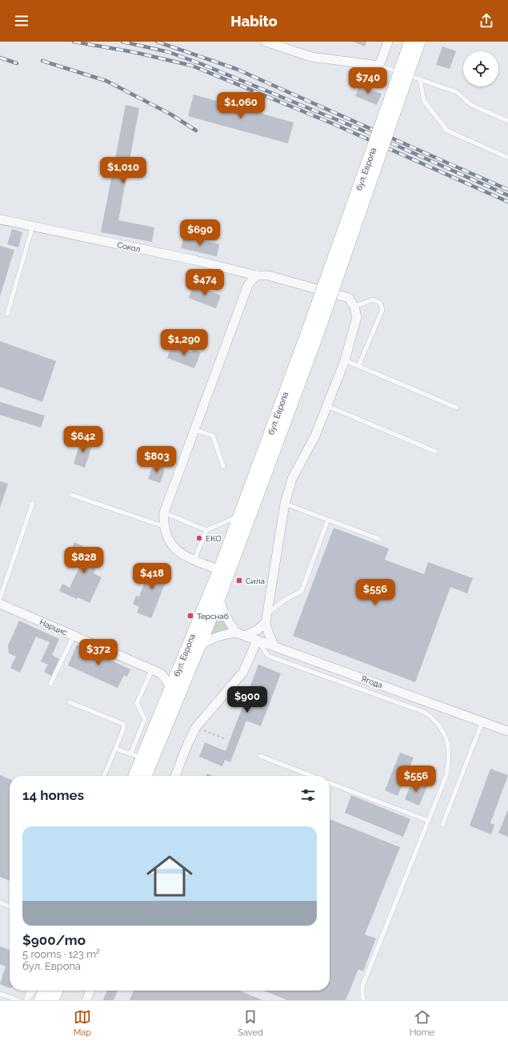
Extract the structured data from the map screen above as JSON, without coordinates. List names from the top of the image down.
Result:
{
  "streets": {
    "main road": ["бул. Европа"],
    "street": ["Сокол", "Нарцис", "Ягода"]
  },
  "places": {
    "other": ["EKO"],
    "transit": ["Сила", "Терснаб"]
  },
  "page": {
    "header": "Habito",
    "price": [
      "$740",
      "$1,060",
      "$1,010",
      "$690",
      "$474",
      "$1,290",
      "$642",
      "$803",
      "$828",
      "$418",
      "$556",
      "$372",
      "$900",
      "$556"
    ],
    "heading": "14 homes",
    "list": [
      {
        "name": "$900/mo",
        "note": "5 rooms · 123 m² · бул. Европа"
      }
    ],
    "tabs": ["Map", "Saved", "Home"]
  }
}
